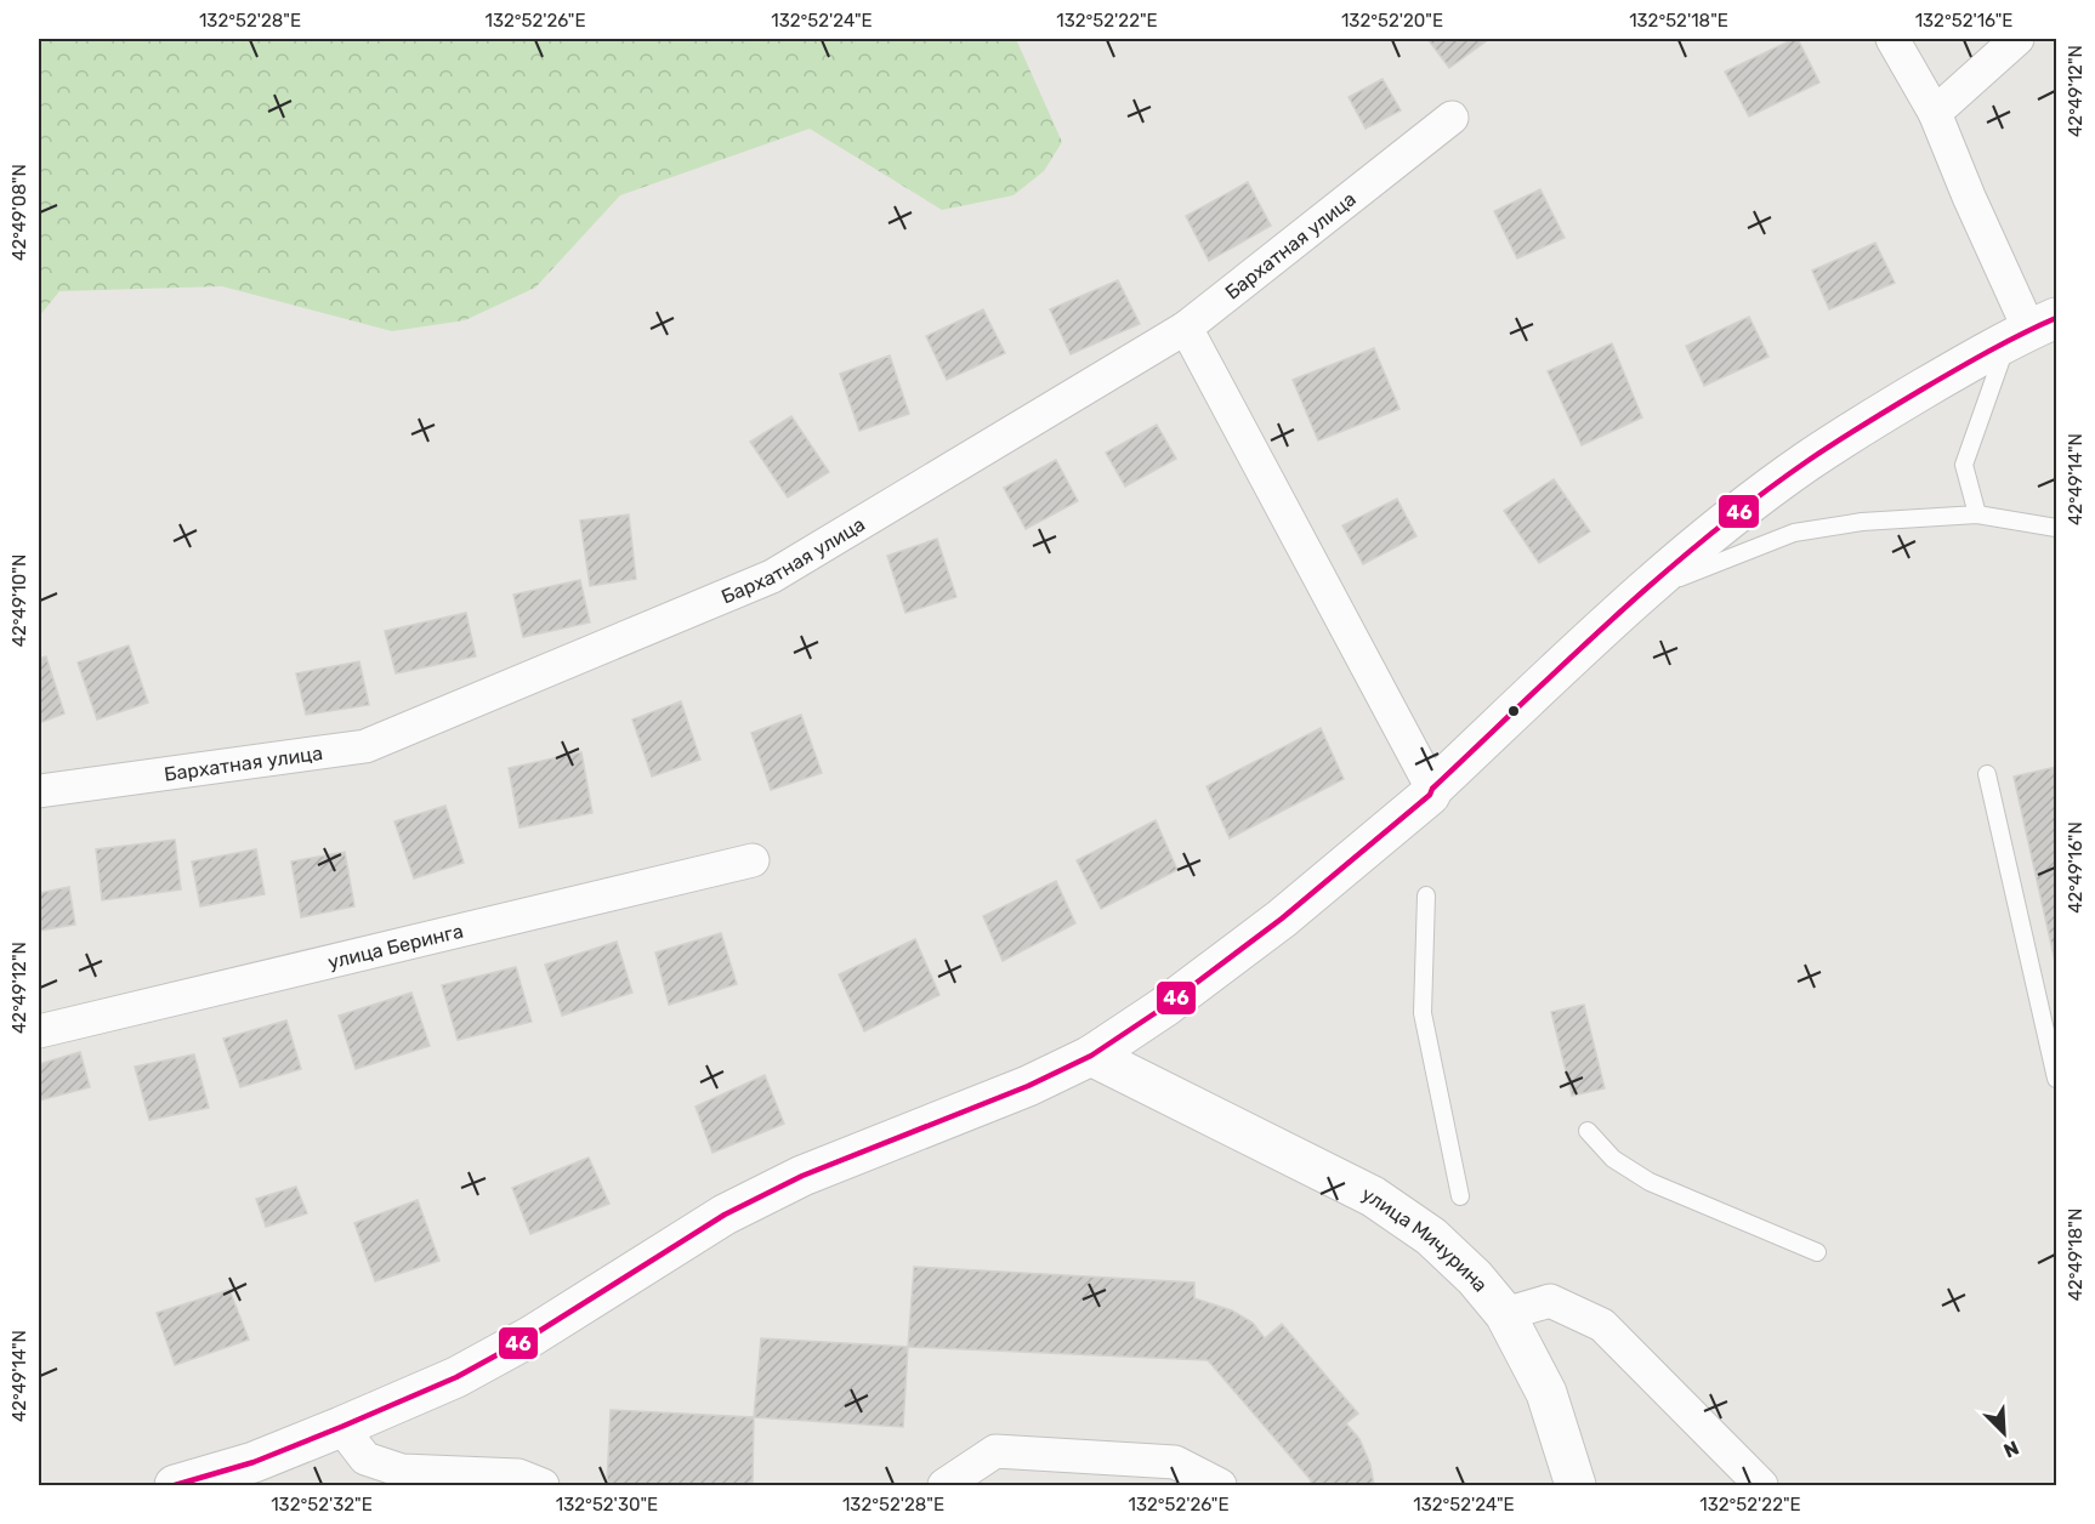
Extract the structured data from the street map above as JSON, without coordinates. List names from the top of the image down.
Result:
{
  "streets": {
    "main road": ["улица Мичурина"],
    "street": ["Бархатная улица", "улица Беринга"]
  },
  "lines": ["transit line 46"],
  "north": "bottom right",
  "coordinates": [
    "132°52'28\"E",
    "132°52'26\"E",
    "132°52'24\"E",
    "132°52'22\"E",
    "132°52'20\"E",
    "132°52'18\"E",
    "132°52'16\"E",
    "42°49'12\"N",
    "42°49'08\"N",
    "42°49'14\"N",
    "42°49'10\"N",
    "42°49'16\"N",
    "42°49'18\"N",
    "132°52'32\"E",
    "132°52'30\"E"
  ]
}
